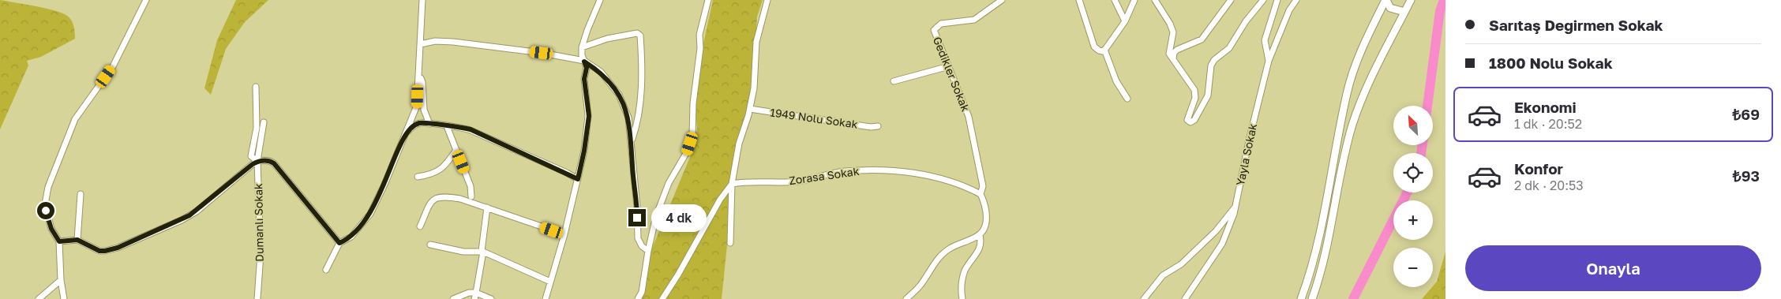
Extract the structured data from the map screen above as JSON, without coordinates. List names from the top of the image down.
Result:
{
  "streets": {
    "street": [
      "Gedikler Sokak",
      "1949 Nolu Sokak",
      "Yayla Sokak",
      "Zorasa Sokak",
      "Dumanlı Sokak"
    ]
  },
  "crossings": [
    ["Gedikler Sokak", "Zorasa Sokak"]
  ],
  "north": "top left",
  "page": {
    "banner": ["Sarıtaş Değirmen Sokak", "1800 Nolu Sokak"],
    "list": [
      {
        "name": "Ekonomi",
        "note": "1 dk · 20:52",
        "value": "₺69"
      },
      {
        "name": "Konfor",
        "note": "2 dk · 20:53",
        "value": "₺93"
      }
    ],
    "map_buttons": ["+", "−"],
    "bubble": "4 dk",
    "buttons": "Onayla"
  }
}
